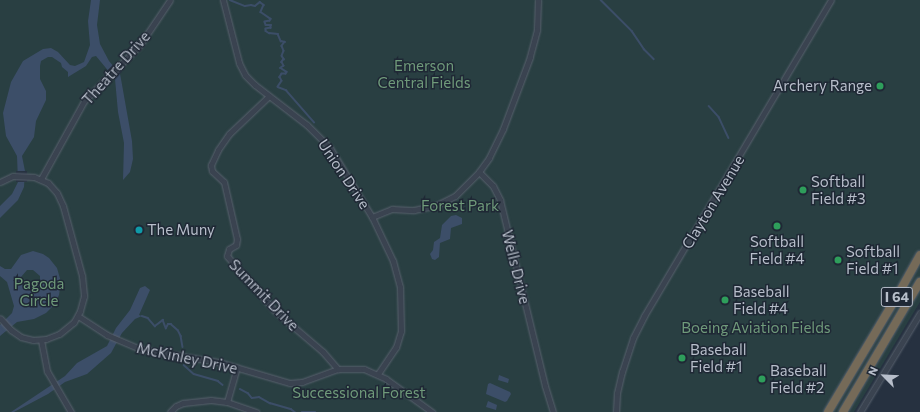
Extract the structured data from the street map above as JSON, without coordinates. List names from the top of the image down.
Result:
{
  "streets": {
    "highway": ["I 64"],
    "street": [
      "Theatre Drive",
      "Union Drive",
      "Clayton Avenue",
      "Wells Drive",
      "Summit Drive",
      "McKinley Drive"
    ]
  },
  "crossings": [
    ["Union Drive", "Summit Drive"],
    ["Union Drive", "McKinley Drive"],
    ["Summit Drive", "McKinley Drive"]
  ],
  "parks": [
    "Emerson Central Fields",
    "Forest Park",
    "Pagoda Circle",
    "Boeing Aviation Fields",
    "Successional Forest"
  ],
  "places": [
    "Archery Range",
    "Softball Field #3",
    "Softball Field #4",
    "The Muny",
    "Softball Field #1",
    "Baseball Field #4",
    "Baseball Field #1",
    "Baseball Field #2"
  ],
  "north": "top left"
}
